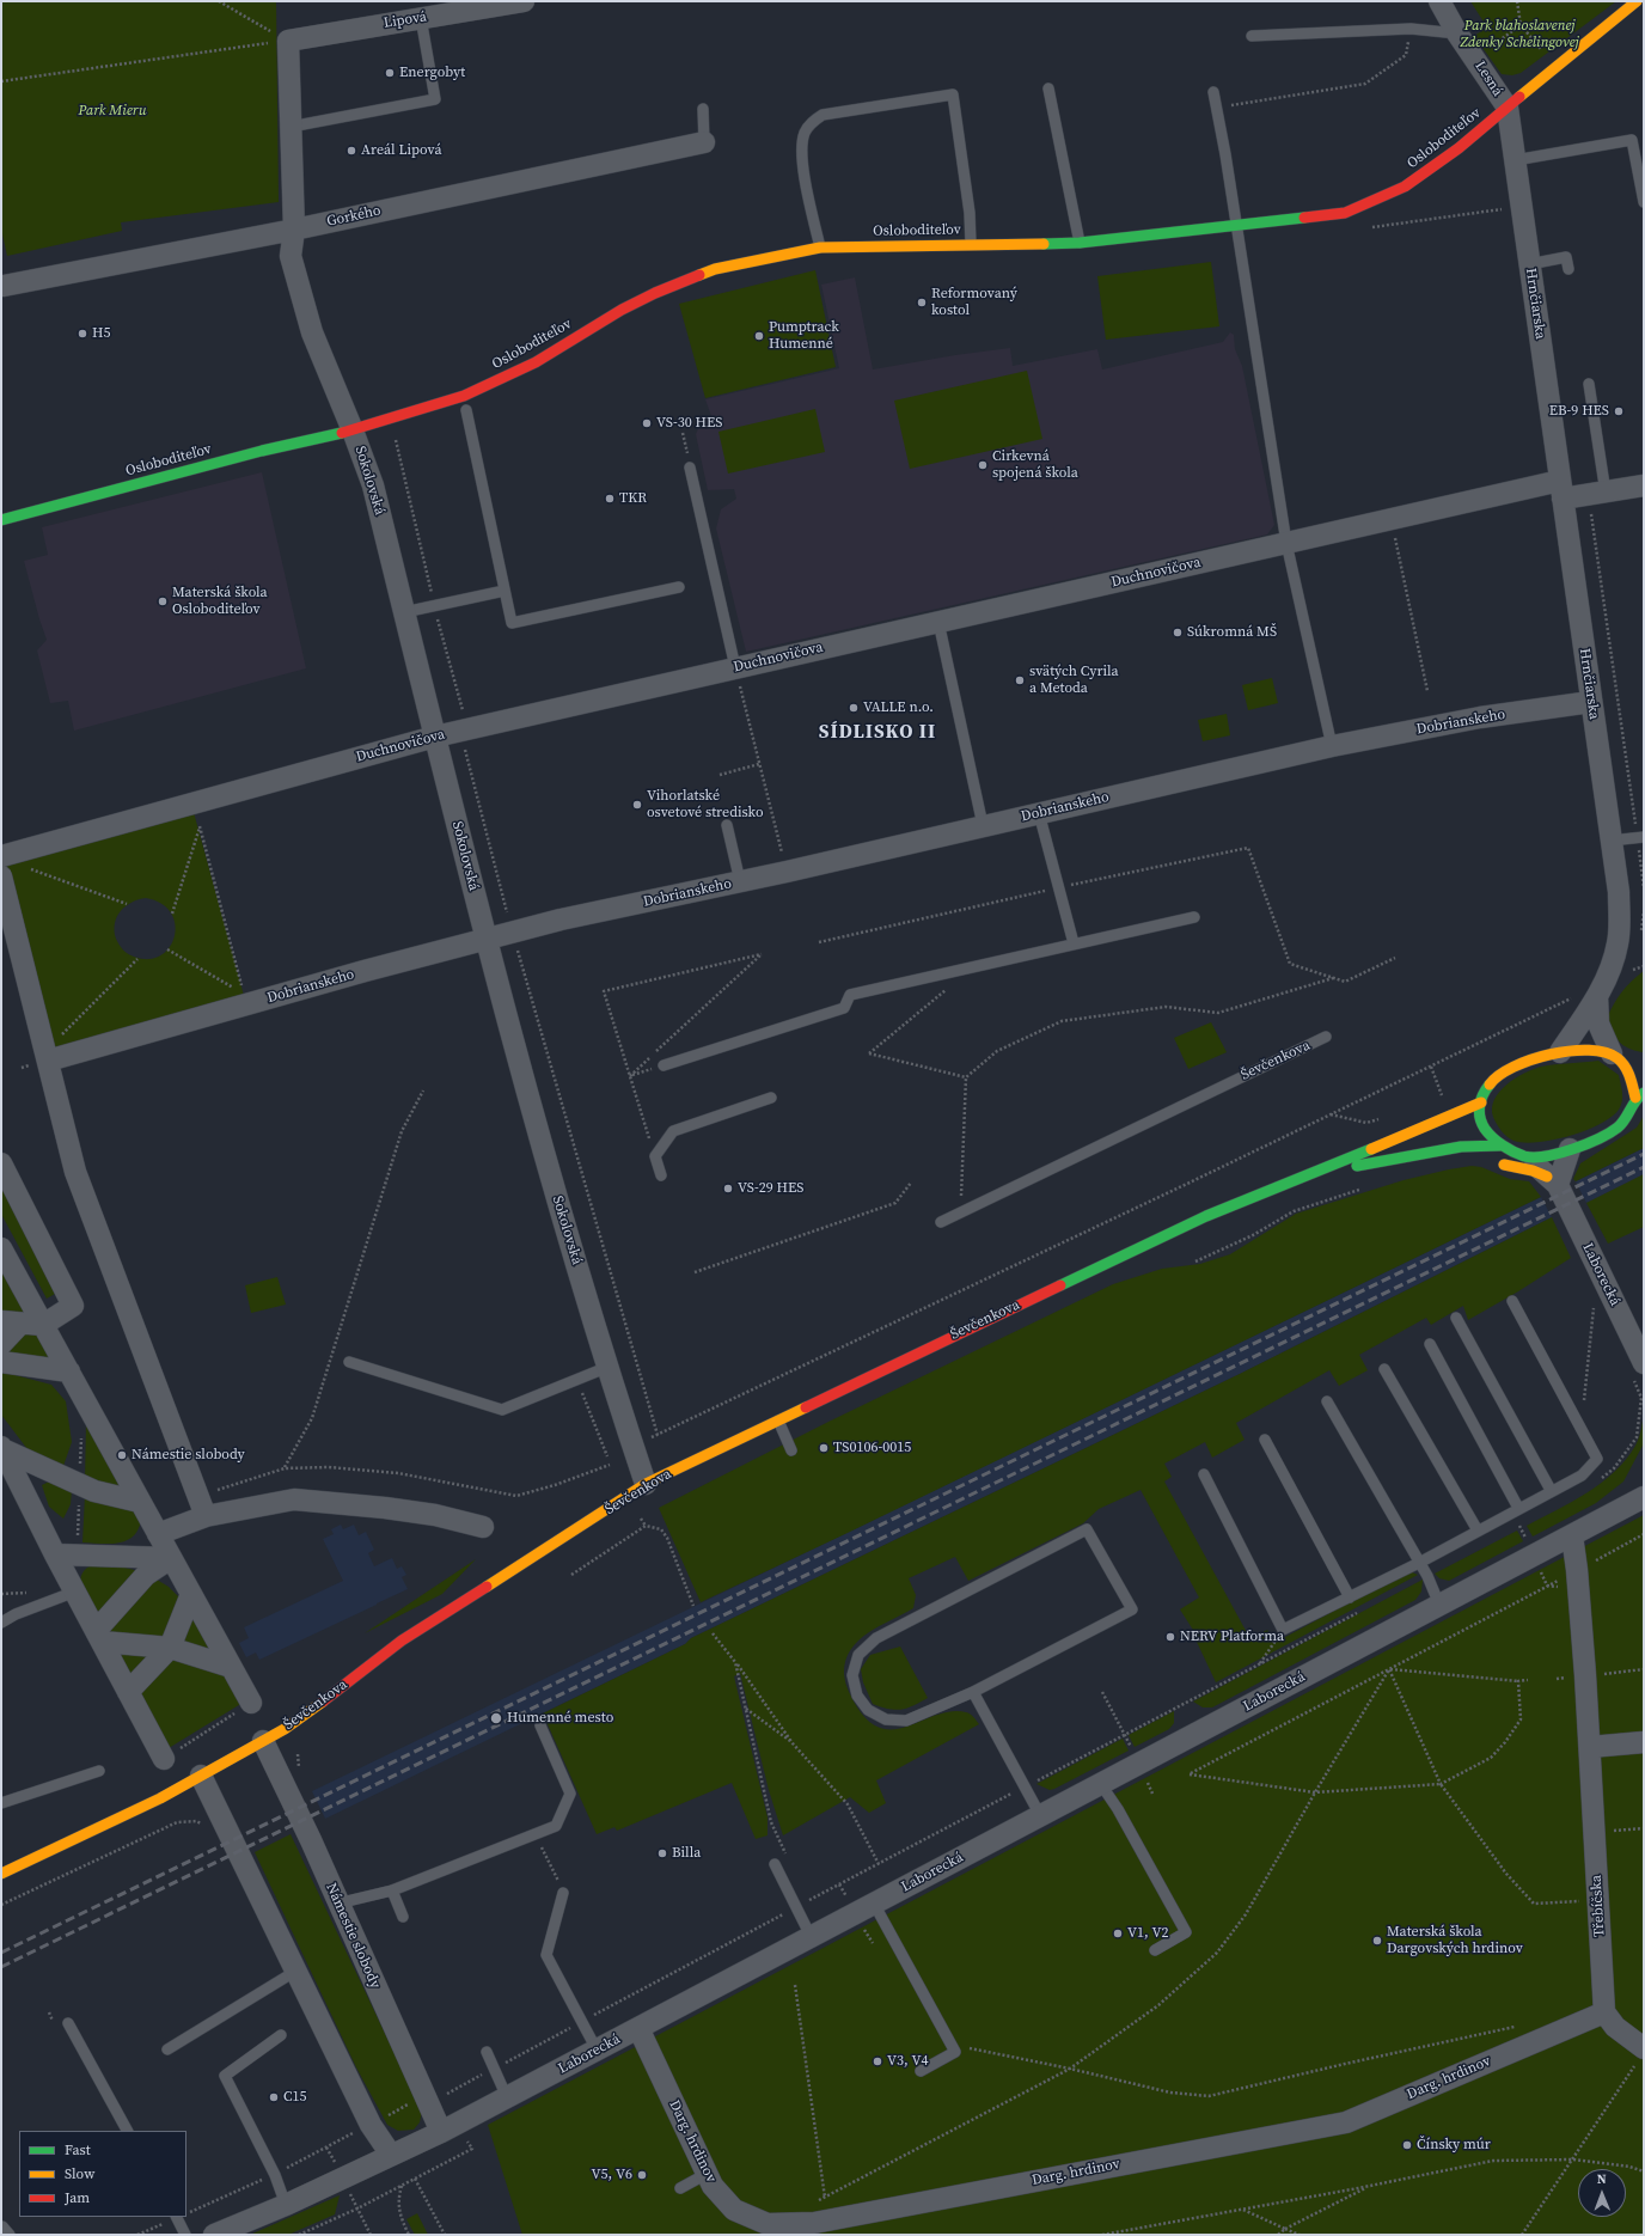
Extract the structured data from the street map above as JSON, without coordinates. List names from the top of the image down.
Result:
{
  "streets": {
    "main road": ["Osloboditeľov", "Ševčenkova"],
    "street": [
      "Lipová",
      "Lesná",
      "Gorkého",
      "Hrnčiarska",
      "Sokolovská",
      "Duchnovičova",
      "Dobrianskeho",
      "Laborecká",
      "Třebíčska",
      "Námestie slobody",
      "Darg. hrdinov"
    ]
  },
  "crossings": [
    ["Lipová", "Sokolovská"],
    ["Lesná", "Osloboditeľov"],
    ["Lesná", "Hrnčiarska"],
    ["Osloboditeľov", "Hrnčiarska"],
    ["Osloboditeľov", "Sokolovská"],
    ["Gorkého", "Sokolovská"],
    ["Hrnčiarska", "Duchnovičova"],
    ["Hrnčiarska", "Dobrianskeho"],
    ["Hrnčiarska", "Ševčenkova"],
    ["Hrnčiarska", "Laborecká"],
    ["Sokolovská", "Duchnovičova"],
    ["Sokolovská", "Dobrianskeho"],
    ["Sokolovská", "Ševčenkova"],
    ["Ševčenkova", "Laborecká"],
    ["Ševčenkova", "Námestie slobody"],
    ["Laborecká", "Třebíčska"],
    ["Laborecká", "Námestie slobody"],
    ["Laborecká", "Darg. hrdinov"],
    ["Třebíčska", "Darg. hrdinov"]
  ],
  "districts": ["SÍDLISKO II"],
  "parks": ["Park blahoslavenej Zdenky Schelingovej", "Park Mieru"],
  "places": [
    "Energobyt",
    "Areál Lipová",
    "Reformovaný kostol",
    "H5",
    "Pumptrack Humenné",
    "EB-9 HES",
    "VS-30 HES",
    "Cirkevná spojená škola",
    "TKR",
    "Materská škola Osloboditeľov",
    "Súkromná MŠ",
    "svätých Cyrila a Metoda",
    "VALLE n.o.",
    "Vihorlatské osvetové stredisko",
    "VS-29 HES",
    "TS0106-0015",
    "Námestie slobody",
    "NERV Platforma",
    "Humenné mesto",
    "Billa",
    "V1, V2",
    "Materská škola Dargovských hrdinov",
    "V3, V4",
    "C15",
    "Čínsky múr",
    "V5, V6"
  ],
  "legend": ["Fast", "Slow", "Jam"],
  "north": "top"
}
